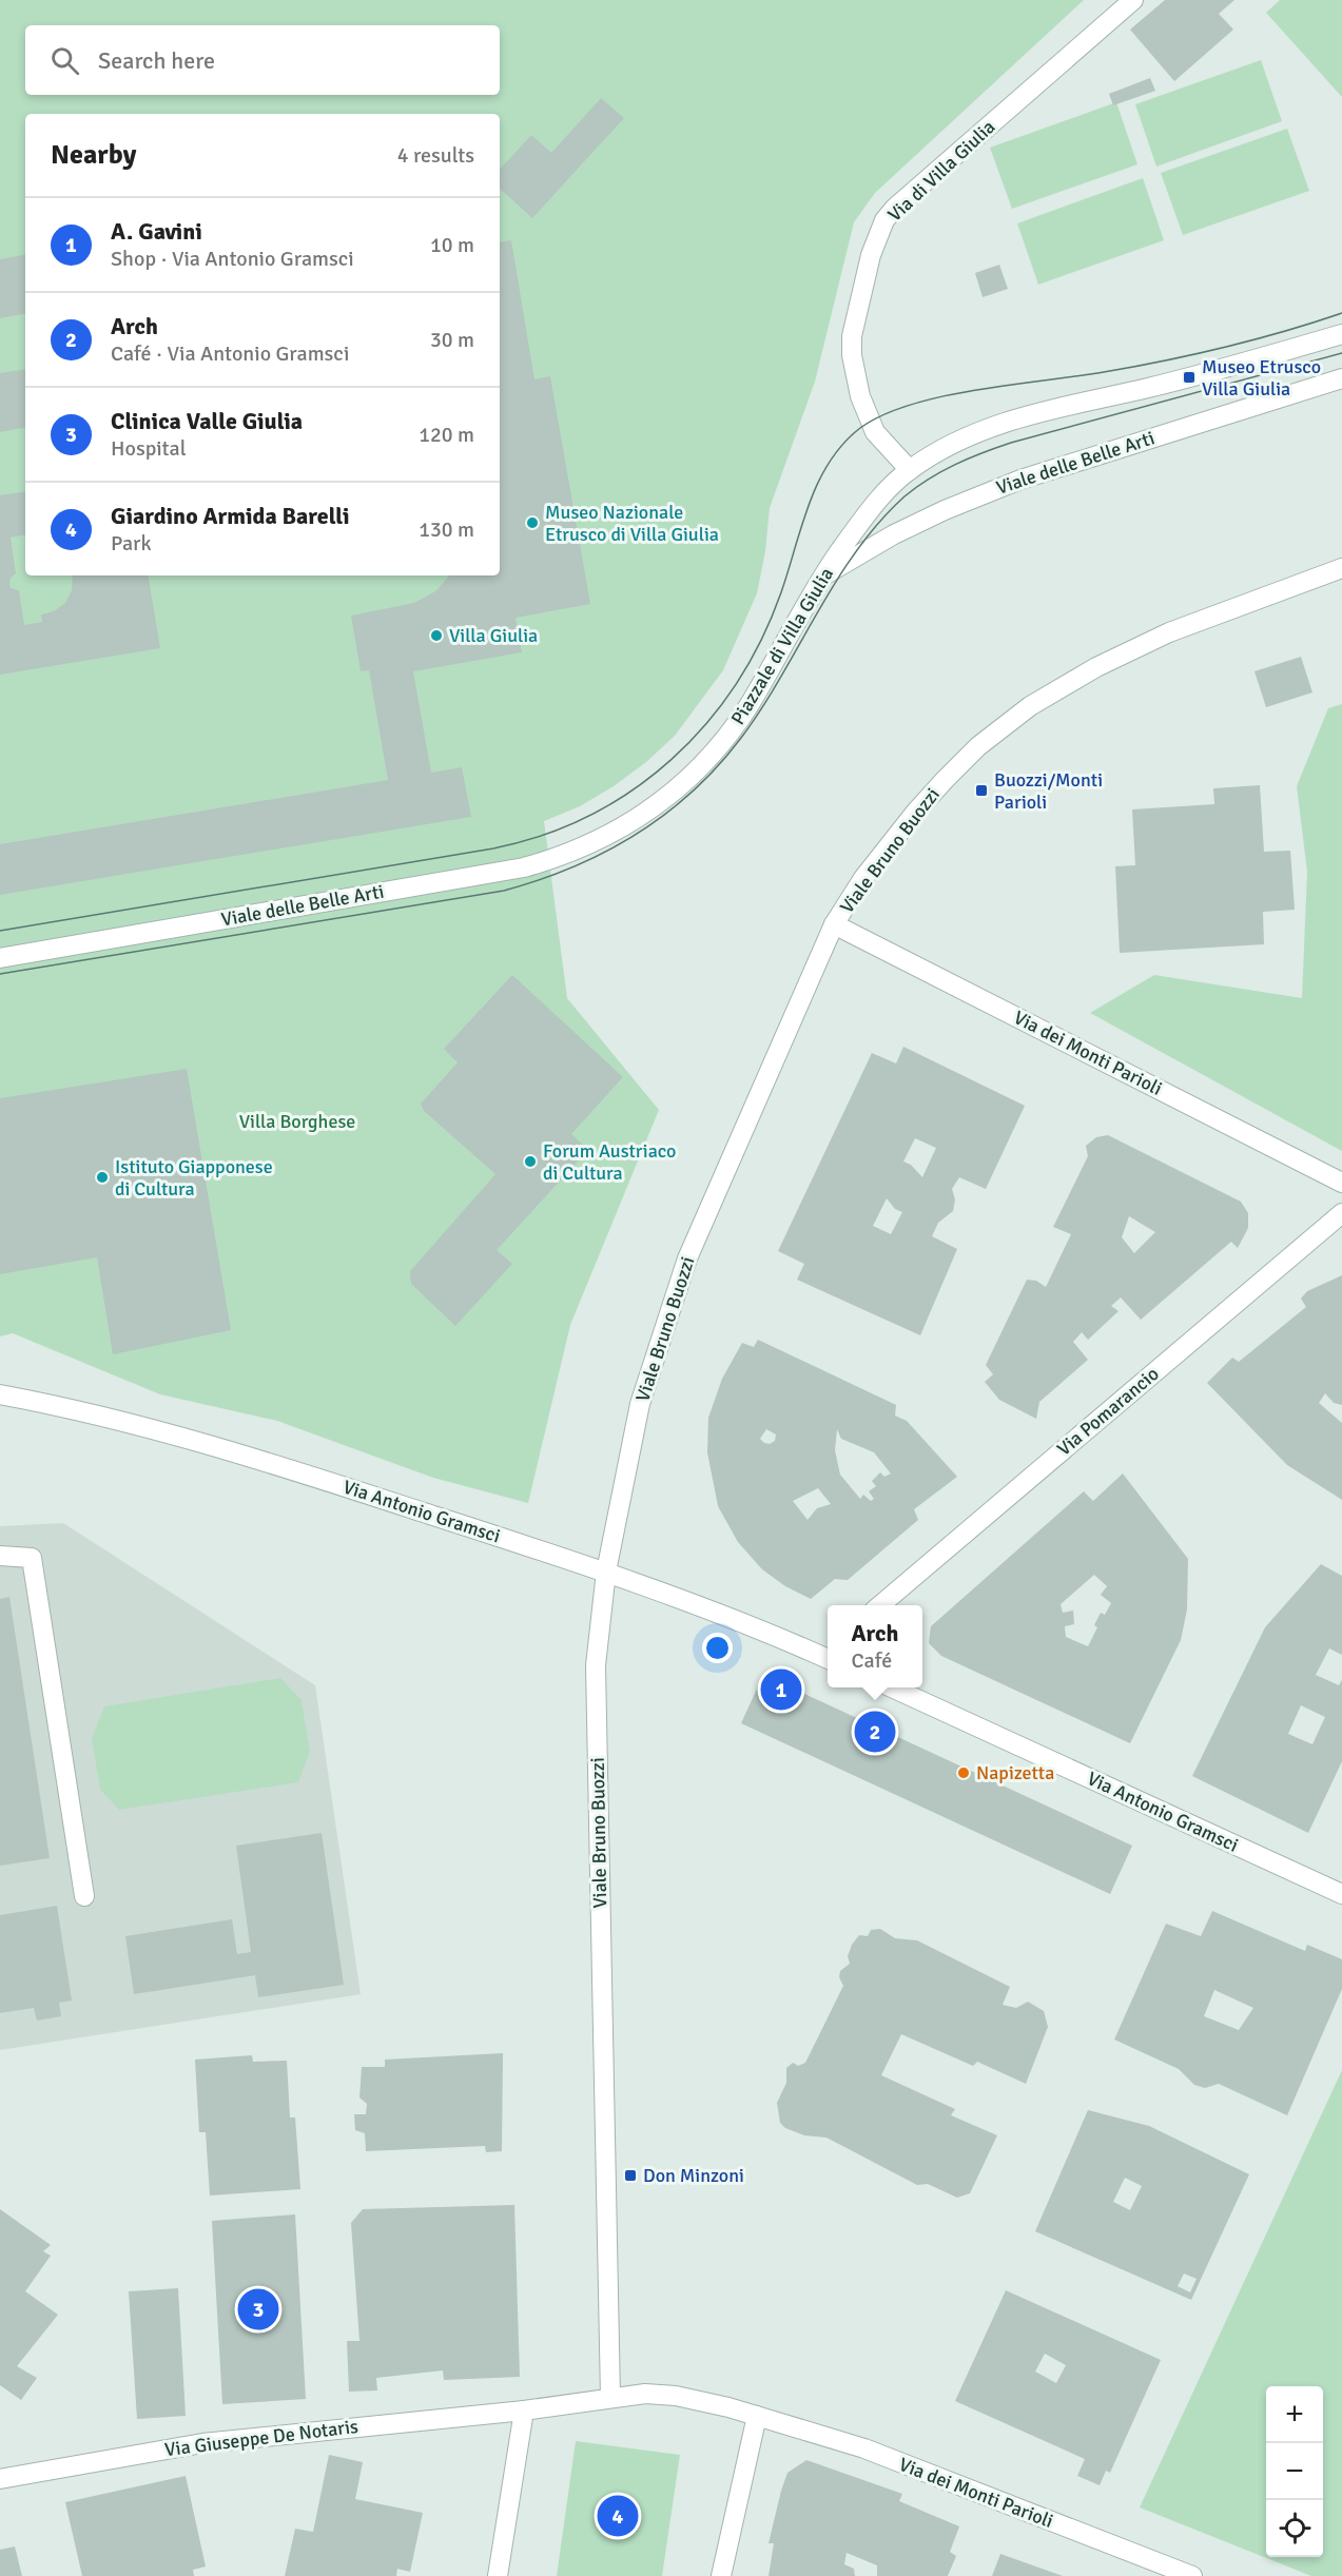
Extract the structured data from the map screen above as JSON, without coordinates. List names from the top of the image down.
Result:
{
  "streets": {
    "street": [
      "Via di Villa Giulia",
      "Viale delle Belle Arti",
      "Piazzale di Villa Giulia",
      "Viale Bruno Buozzi",
      "Via dei Monti Parioli",
      "Via Pomarancio",
      "Via Antonio Gramsci",
      "Via Giuseppe De Notaris"
    ]
  },
  "crossings": [
    ["Via di Villa Giulia", "Piazzale di Villa Giulia"],
    ["Viale delle Belle Arti", "Piazzale di Villa Giulia"],
    ["Viale Bruno Buozzi", "Via dei Monti Parioli"],
    ["Viale Bruno Buozzi", "Via Antonio Gramsci"],
    ["Viale Bruno Buozzi", "Via Giuseppe De Notaris"],
    ["Via dei Monti Parioli", "Via Giuseppe De Notaris"]
  ],
  "parks": ["Villa Borghese"],
  "places": {
    "transit": ["Museo Etrusco Villa Giulia", "Buozzi/Monti Parioli", "Don Minzoni"],
    "other": [
      "Museo Nazionale Etrusco di Villa Giulia",
      "Villa Giulia",
      "Forum Austriaco di Cultura",
      "Istituto Giapponese di Cultura",
      "Napizetta"
    ]
  },
  "page": {
    "search": "Search here",
    "heading": ["Nearby", "4 results"],
    "list": [
      {
        "mark": "1",
        "name": "A. Gavini",
        "note": "Shop · Via Antonio Gramsci",
        "value": "10 m"
      },
      {
        "mark": "2",
        "name": "Arch",
        "note": "Café · Via Antonio Gramsci",
        "value": "30 m"
      },
      {
        "mark": "3",
        "name": "Clinica Valle Giulia",
        "note": "Hospital",
        "value": "120 m"
      },
      {
        "mark": "4",
        "name": "Giardino Armida Barelli",
        "note": "Park",
        "value": "130 m"
      }
    ],
    "popup": ["Arch", "Café"],
    "pins": [
      "1",
      "2",
      "3",
      "4"
    ],
    "map_buttons": ["+", "−"]
  }
}
